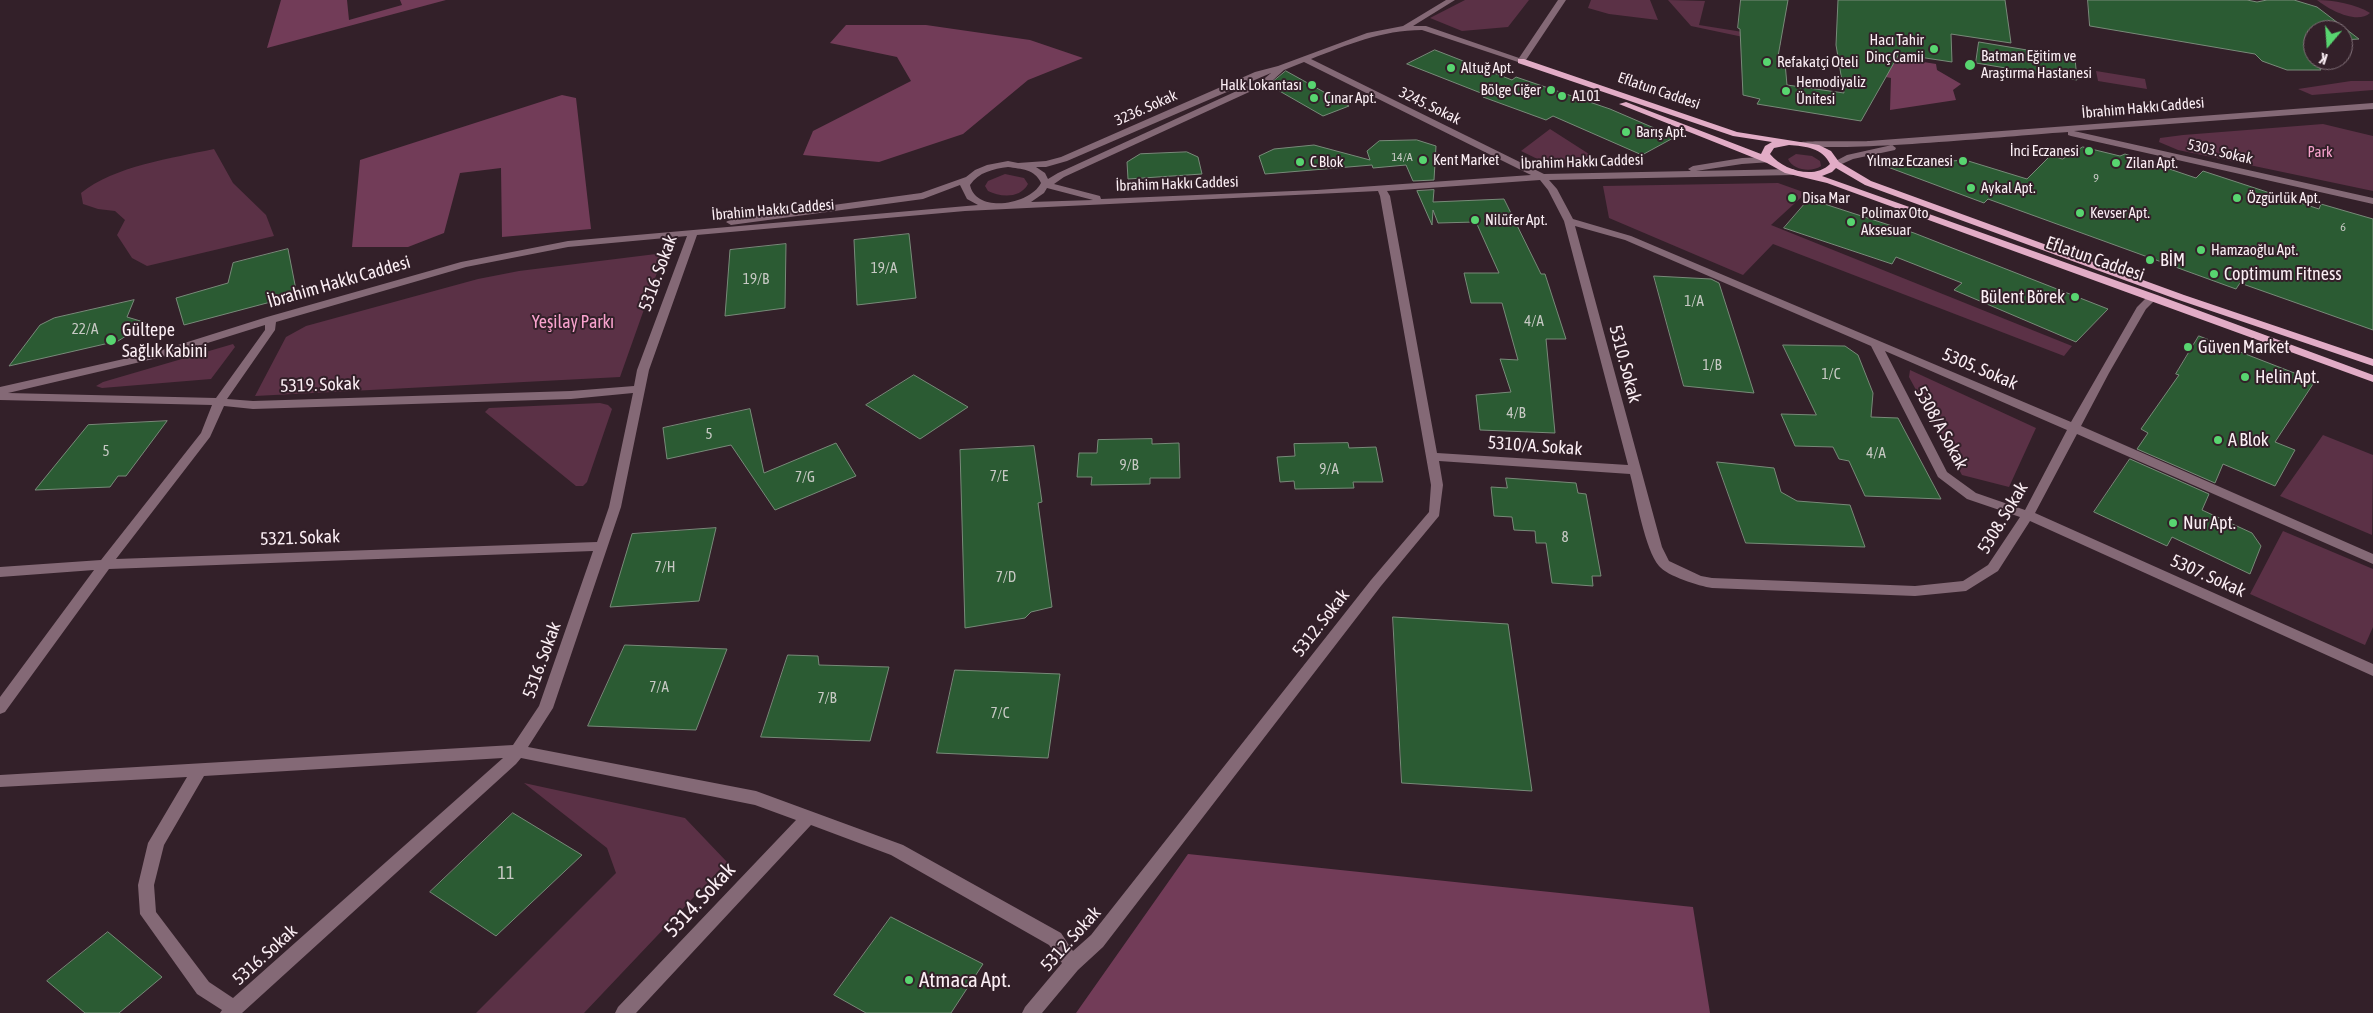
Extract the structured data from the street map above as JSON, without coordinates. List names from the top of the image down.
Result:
{
  "streets": {
    "main road": ["Eflatun Caddesi"],
    "street": [
      "3245. Sokak",
      "3236. Sokak",
      "İbrahim Hakkı Caddesi",
      "5303. Sokak",
      "5316. Sokak",
      "5310. Sokak",
      "5305. Sokak",
      "5319. Sokak",
      "5308/A Sokak",
      "5310/A. Sokak",
      "5308. Sokak",
      "5321. Sokak",
      "5307. Sokak",
      "5312. Sokak",
      "5314. Sokak"
    ]
  },
  "crossings": [
    ["Eflatun Caddesi", "3236. Sokak"],
    ["Eflatun Caddesi", "5308. Sokak"],
    ["3245. Sokak", "3236. Sokak"],
    ["3245. Sokak", "İbrahim Hakkı Caddesi"],
    ["3245. Sokak", "5310. Sokak"],
    ["3236. Sokak", "İbrahim Hakkı Caddesi"],
    ["İbrahim Hakkı Caddesi", "5303. Sokak"],
    ["İbrahim Hakkı Caddesi", "5316. Sokak"],
    ["İbrahim Hakkı Caddesi", "5310. Sokak"],
    ["İbrahim Hakkı Caddesi", "5312. Sokak"],
    ["5316. Sokak", "5319. Sokak"],
    ["5316. Sokak", "5321. Sokak"],
    ["5310. Sokak", "5305. Sokak"],
    ["5310. Sokak", "5310/A. Sokak"],
    ["5310. Sokak", "5308. Sokak"],
    ["5305. Sokak", "5308/A Sokak"],
    ["5305. Sokak", "5308. Sokak"],
    ["5308/A Sokak", "5308. Sokak"],
    ["5308/A Sokak", "5307. Sokak"],
    ["5310/A. Sokak", "5312. Sokak"],
    ["5308. Sokak", "5307. Sokak"]
  ],
  "parks": ["Park", "Yeşilay Parkı"],
  "places": [
    "Hacı Tahir Dinç Camii",
    "Refakatçi Oteli",
    "Batman Eğitim ve Araştırma Hastanesi",
    "Altuğ Apt.",
    "Halk Lokantası",
    "Bölge Ciğer",
    "Hemodiyaliz Ünitesi",
    "A101",
    "Çınar Apt.",
    "Barış Apt.",
    "İnci Eczanesi",
    "Kent Market",
    "Yılmaz Eczanesi",
    "C Blok",
    "Zilan Apt.",
    "Aykal Apt.",
    "Disa Mar",
    "Özgürlük Apt.",
    "Kevser Apt.",
    "Nilüfer Apt.",
    "Polimax Oto Aksesuar",
    "Hamzaoğlu Apt.",
    "BİM",
    "Coptimum Fitness",
    "Bülent Börek",
    "Gültepe Sağlık Kabini",
    "Güven Market",
    "Helin Apt.",
    "A Blok",
    "Nur Apt.",
    "Atmaca Apt."
  ],
  "house_numbers": [
    "14/A",
    "9",
    "6",
    "19/A",
    "19/B",
    "1/A",
    "4/A",
    "22/A",
    "1/B",
    "1/C",
    "4/B",
    "5",
    "5",
    "4/A",
    "9/B",
    "9/A",
    "7/E",
    "7/G",
    "8",
    "7/H",
    "7/D",
    "7/A",
    "7/B",
    "7/C",
    "11"
  ],
  "north": "bottom"
}
